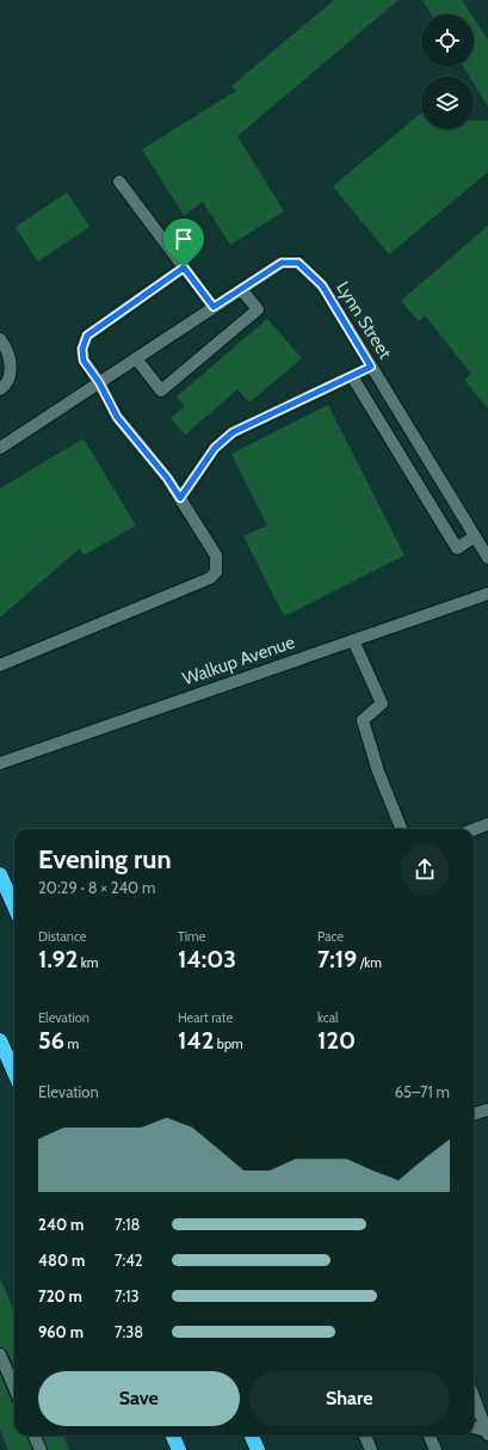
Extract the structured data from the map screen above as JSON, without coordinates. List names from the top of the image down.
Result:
{
  "streets": {
    "street": ["Lynn Street", "Walkup Avenue"]
  },
  "page": {
    "heading": ["Evening run", "20:29 · 8 × 240 m"],
    "stats": [
      ["Distance", "1.92 km"],
      ["Time", "14:03"],
      ["Pace", "7:19 /km"],
      ["Elevation", "56 m"],
      ["Heart rate", "142 bpm"],
      ["kcal", "120"]
    ],
    "chart": ["Elevation", "65–71 m"],
    "list": [
      {
        "name": "240 m",
        "note": "7:18"
      },
      {
        "name": "480 m",
        "note": "7:42"
      },
      {
        "name": "720 m",
        "note": "7:13"
      },
      {
        "name": "960 m",
        "note": "7:38"
      }
    ],
    "buttons": ["Save", "Share"]
  }
}
